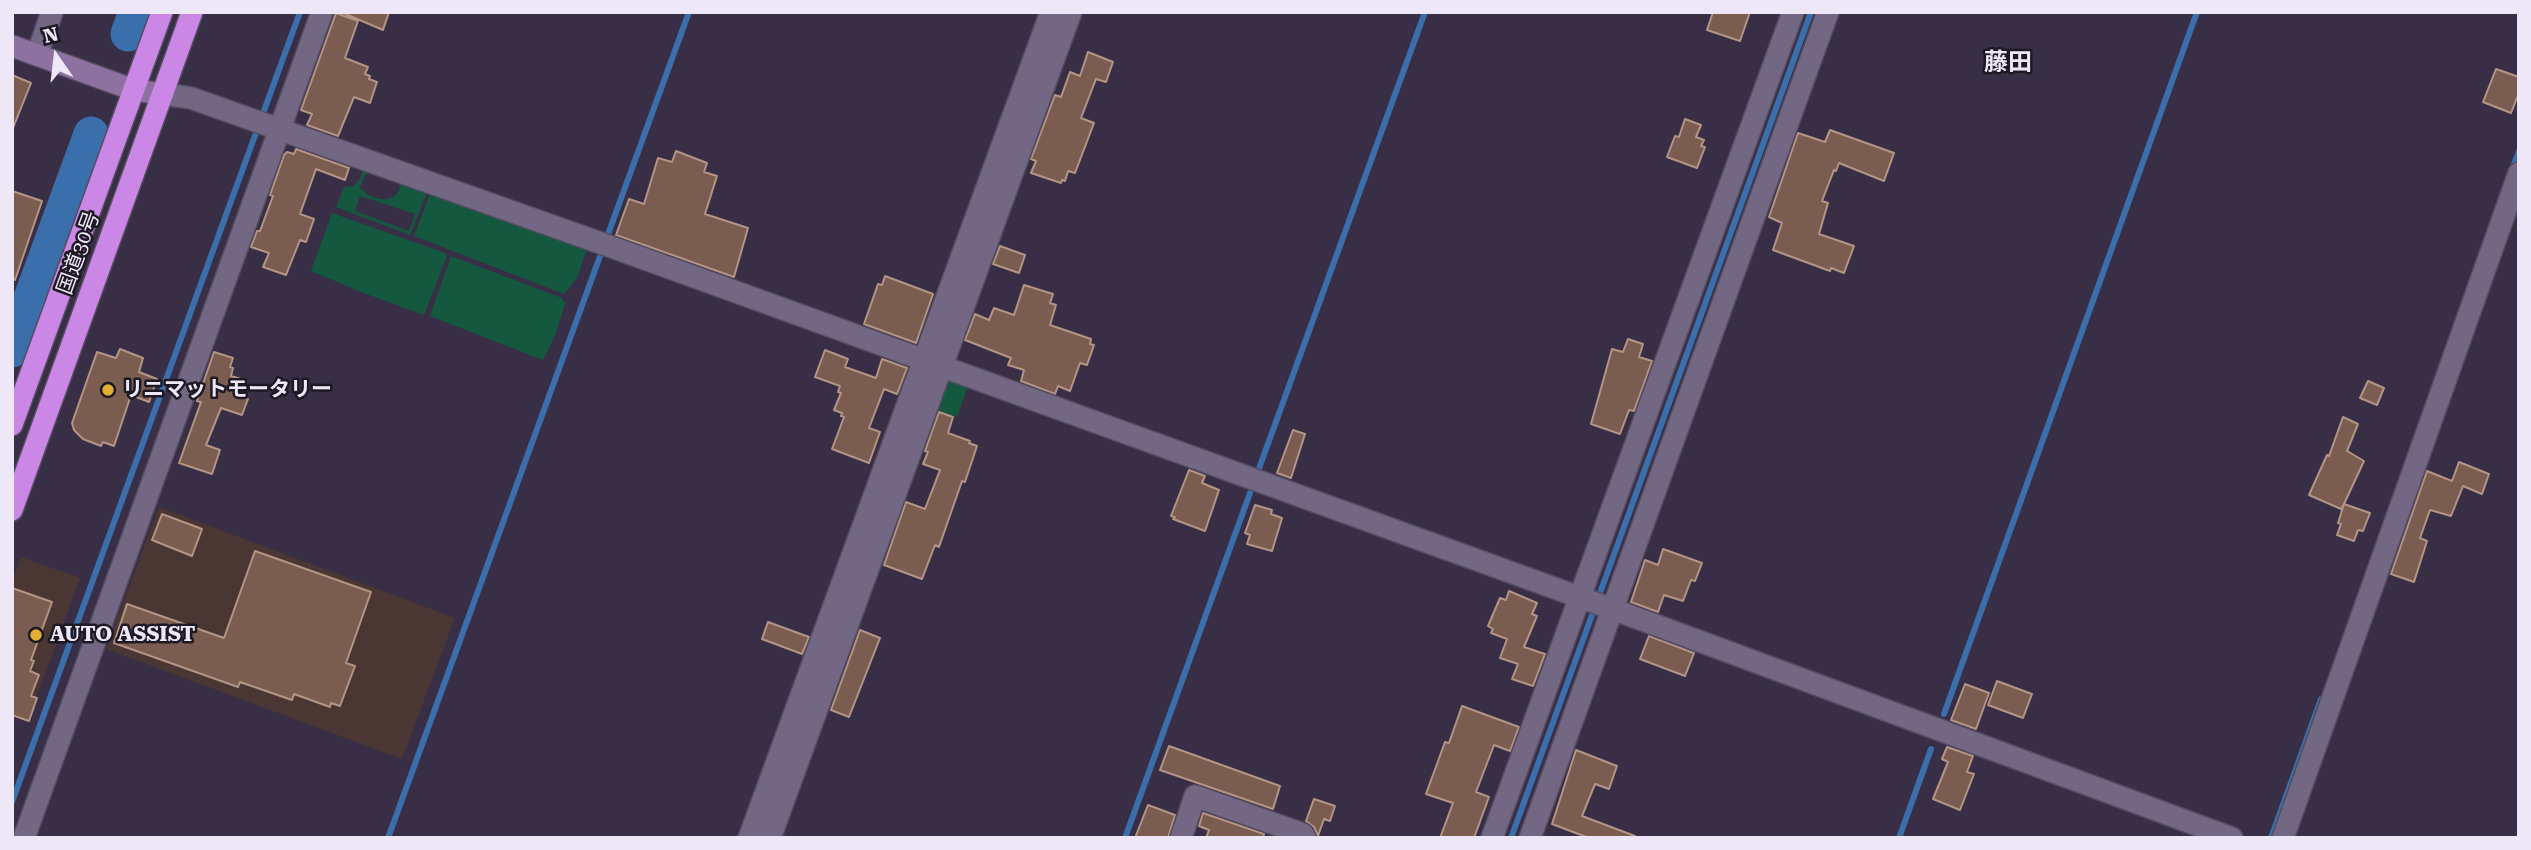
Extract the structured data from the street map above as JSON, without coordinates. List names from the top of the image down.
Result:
{
  "streets": {
    "highway": ["国道30号"]
  },
  "districts": ["藤田"],
  "places": ["リニマットモータリー", "AUTO ASSIST"],
  "north": "top"
}
